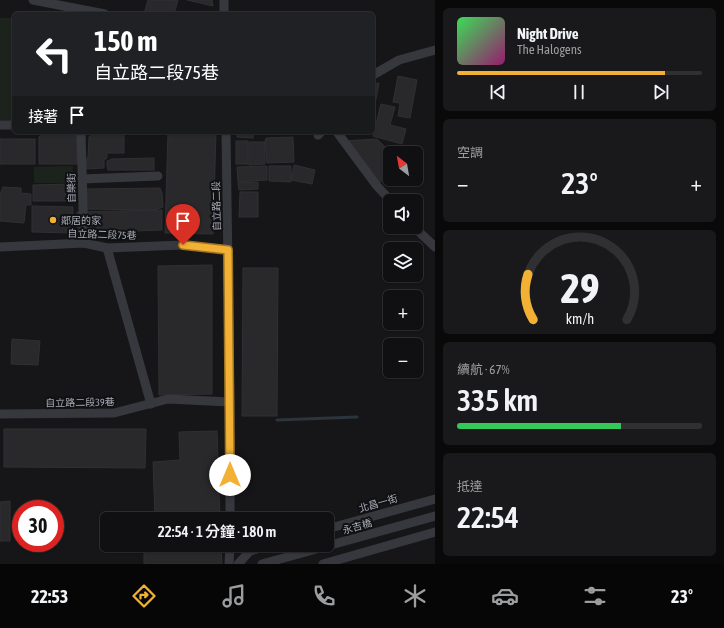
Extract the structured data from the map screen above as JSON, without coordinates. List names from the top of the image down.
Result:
{
  "streets": {
    "street": [
      "自樂街",
      "自立路二段",
      "自立路二段75巷",
      "自立路二段39巷",
      "北昌一街",
      "永吉橋"
    ]
  },
  "crossings": [
    ["自樂街", "自立路二段75巷"],
    ["自立路二段", "自立路二段75巷"],
    ["自立路二段", "自立路二段39巷"]
  ],
  "places": ["鄰居的家"],
  "north": "top left",
  "page": {
    "turn": ["150 m", "自立路二段75巷"],
    "song": ["Night Drive", "The Halogens"],
    "then": "接著",
    "tile": [
      "空調",
      ["續航 · 67%", "335 km"],
      ["抵達", "22:54"]
    ],
    "map_buttons": ["+", "−"],
    "heat": ["−", "23°", "+"],
    "limit": "30",
    "trip": "22:54 · 1 分鐘 · 180 m",
    "tabs": ["22:53", "23°"],
    "gauge": ["29", "km/h"]
  }
}
